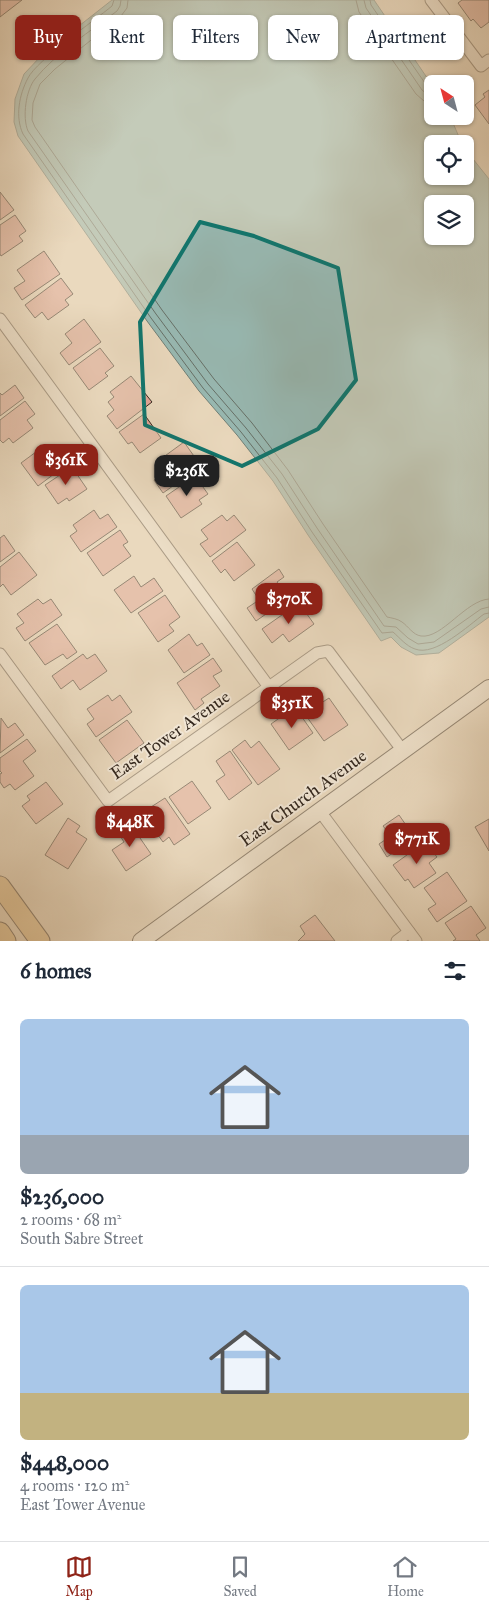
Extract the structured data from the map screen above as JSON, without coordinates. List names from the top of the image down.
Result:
{
  "streets": {
    "street": ["East Tower Avenue", "East Church Avenue"]
  },
  "crossings": [
    ["East Tower Avenue", "East Church Avenue"]
  ],
  "north": "top left",
  "page": {
    "chip": [
      "Buy",
      "Rent",
      "Filters",
      "New",
      "Apartment"
    ],
    "price": [
      "$361K",
      "$236K",
      "$370K",
      "$351K",
      "$448K",
      "$771K"
    ],
    "heading": "6 homes",
    "list": [
      {
        "name": "$236,000",
        "note": "2 rooms · 68 m² · South Sabre Street"
      },
      {
        "name": "$448,000",
        "note": "4 rooms · 120 m² · East Tower Avenue"
      }
    ],
    "tabs": ["Map", "Saved", "Home"]
  }
}
